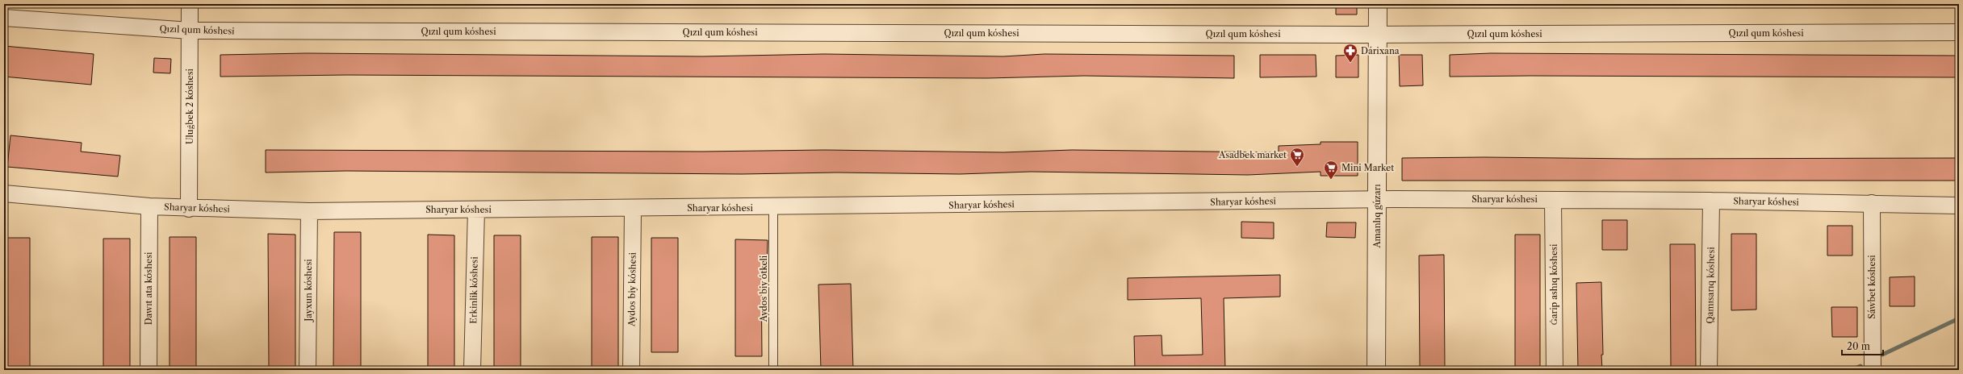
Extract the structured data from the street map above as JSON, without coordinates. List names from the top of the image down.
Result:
{
  "streets": {
    "street": [
      "Qızıl qum kóshesi",
      "Uluǵbek 2 kóshesi",
      "Sharyar kóshesi",
      "Amanlıq gúzarı",
      "Ǵarip ashıq kóshesi",
      "Qamısarıq kóshesi",
      "Sáwbet kóshesi",
      "Dawıt ata kóshesi",
      "Aydos biy kóshesi",
      "Jayxun kóshesi",
      "Erkinlik kóshesi"
    ],
    "lane": ["Aydos biy ótkeli"]
  },
  "crossings": [
    ["Qızıl qum kóshesi", "Uluǵbek 2 kóshesi"],
    ["Qızıl qum kóshesi", "Amanlıq gúzarı"],
    ["Uluǵbek 2 kóshesi", "Sharyar kóshesi"],
    ["Sharyar kóshesi", "Amanlıq gúzarı"],
    ["Sharyar kóshesi", "Ǵarip ashıq kóshesi"],
    ["Sharyar kóshesi", "Qamısarıq kóshesi"],
    ["Sharyar kóshesi", "Sáwbet kóshesi"],
    ["Sharyar kóshesi", "Dawıt ata kóshesi"],
    ["Sharyar kóshesi", "Aydos biy ótkeli"],
    ["Sharyar kóshesi", "Aydos biy kóshesi"],
    ["Sharyar kóshesi", "Jayxun kóshesi"],
    ["Sharyar kóshesi", "Erkinlik kóshesi"]
  ],
  "places": {
    "pharmacy": ["Dárixana"],
    "supermarket": ["Asadbek market", "Mini Market"]
  },
  "scale_bar": "20 m"
}
